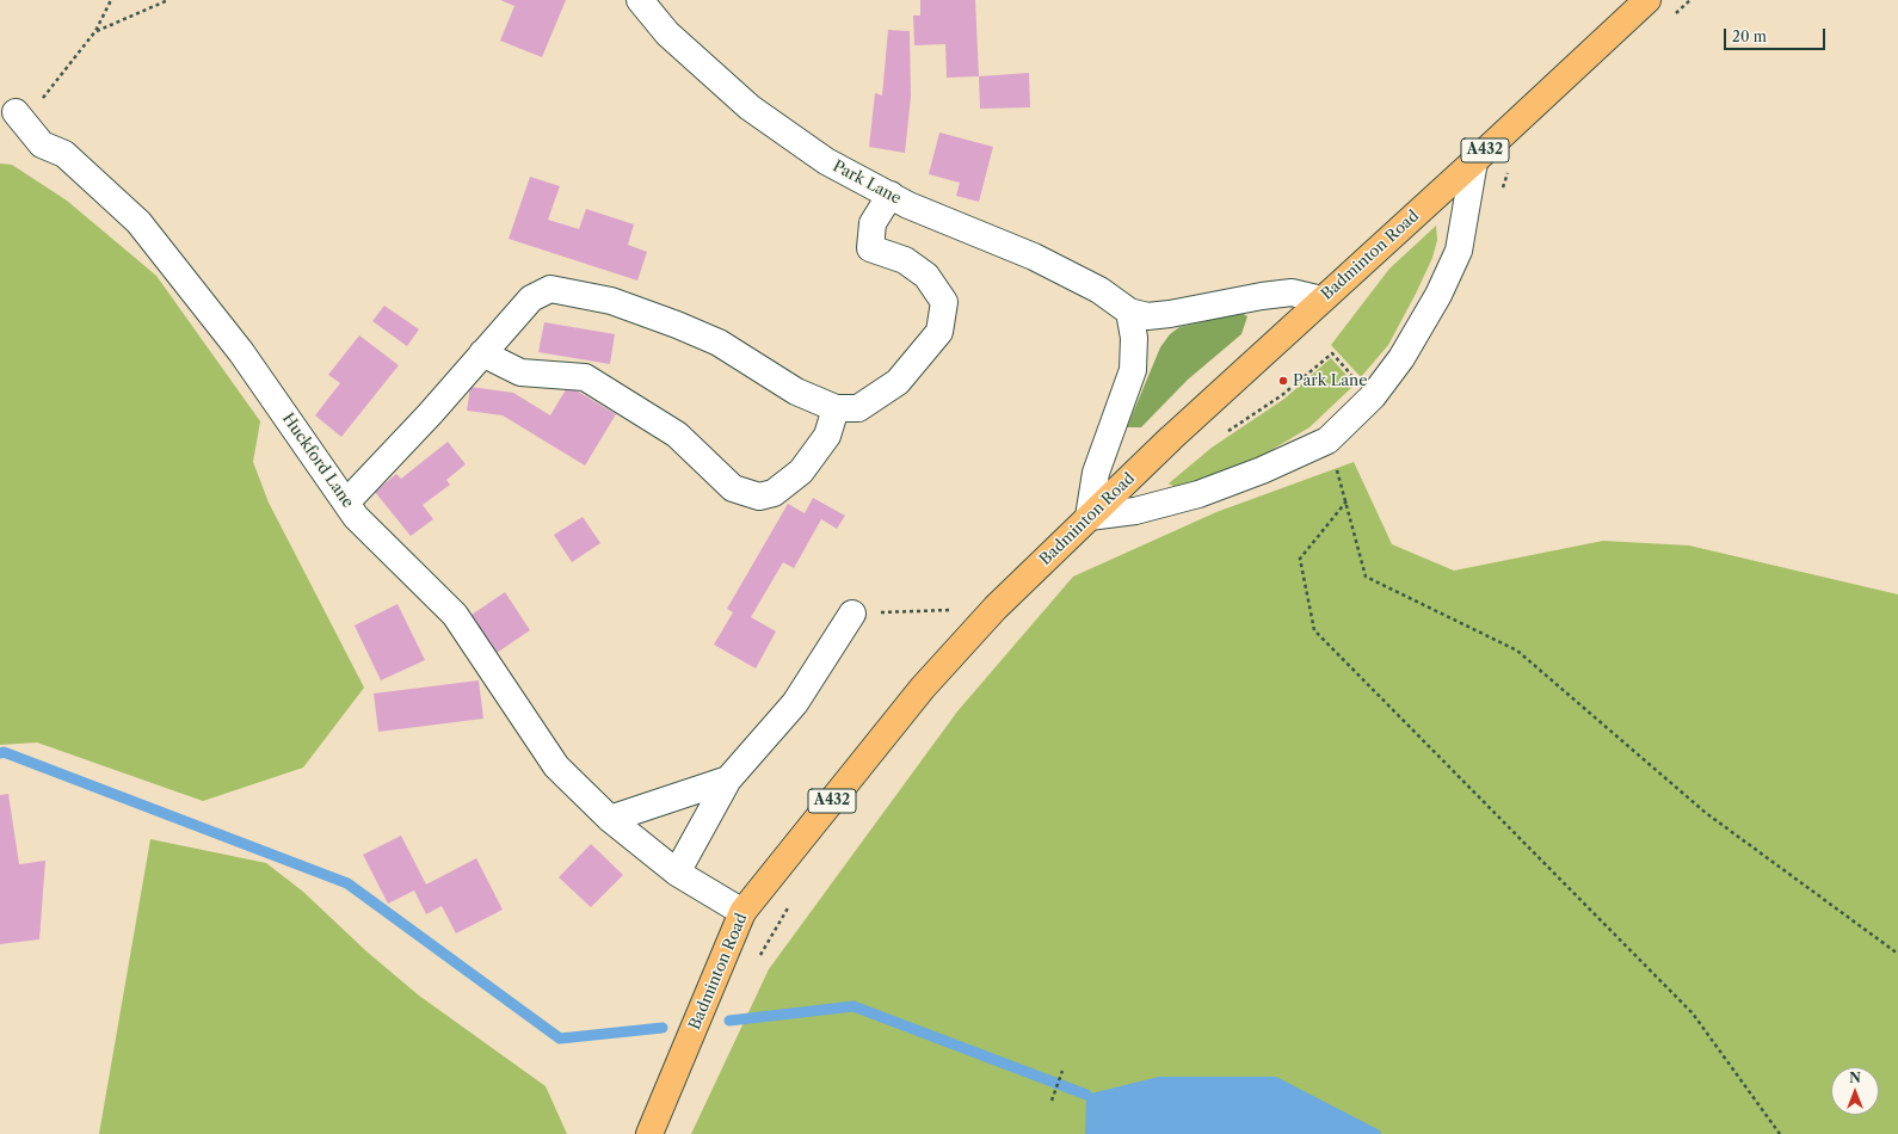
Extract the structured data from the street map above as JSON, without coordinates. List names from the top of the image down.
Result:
{
  "streets": {
    "main road": ["A432", "Badminton Road"],
    "street": ["Park Lane", "Huckford Lane"]
  },
  "crossings": [
    ["Park Lane", "Badminton Road"],
    ["Badminton Road", "Huckford Lane"]
  ],
  "places": ["Park Lane"],
  "scale_bar": "20 m",
  "north": "top"
}
